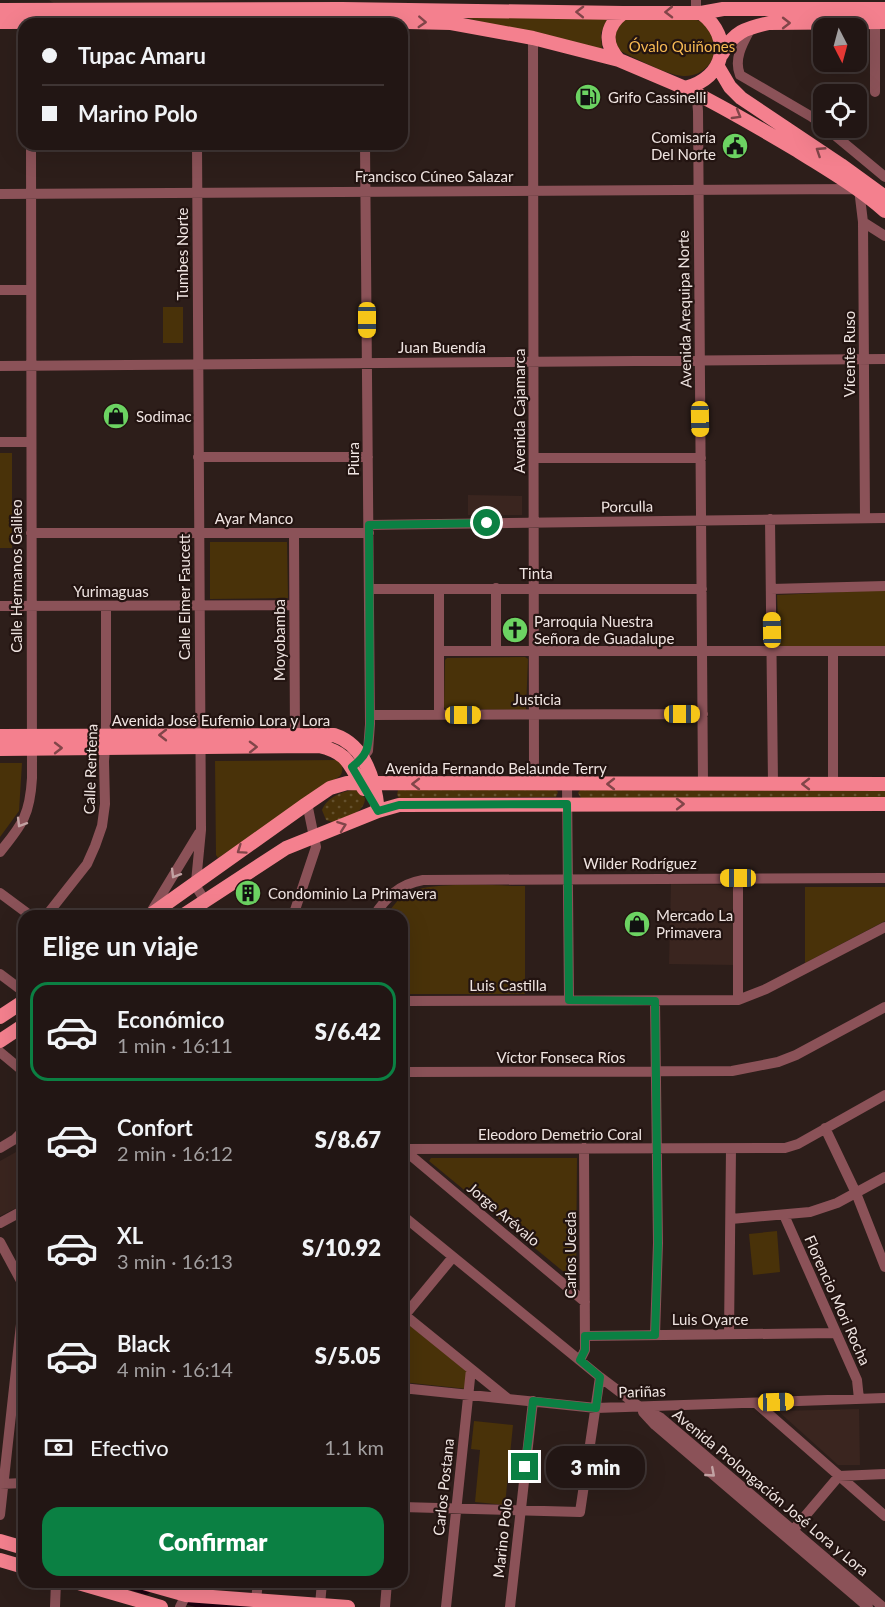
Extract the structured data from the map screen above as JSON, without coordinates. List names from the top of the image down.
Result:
{
  "streets": {
    "main road": ["Avenida José Eufemio Lora y Lora", "Avenida Fernando Belaunde Terry"],
    "street": [
      "Francisco Cúneo Salazar",
      "Tumbes Norte",
      "Avenida Arequipa Norte",
      "Juan Buendía",
      "Vicente Ruso",
      "Avenida Cajamarca",
      "Piura",
      "Porculla",
      "Ayar Manco",
      "Tinta",
      "Calle Hermanos Galileo",
      "Yurimaguas",
      "Calle Elmer Faucett",
      "Moyobamba",
      "Justicia",
      "Calle Rentena",
      "Wilder Rodríguez",
      "Luis Castilla",
      "Víctor Fonseca Ríos",
      "Eleodoro Demetrio Coral",
      "Jorge Arévalo",
      "Carlos Uceda",
      "Florencio Mori Rocha",
      "Luis Oyarce",
      "Pariñas",
      "Carlos Postana",
      "Avenida Prolongación José Lora y Lora",
      "Marino Polo"
    ]
  },
  "crossings": [
    ["Francisco Cúneo Salazar", "Tumbes Norte"],
    ["Francisco Cúneo Salazar", "Avenida Arequipa Norte"],
    ["Francisco Cúneo Salazar", "Vicente Ruso"],
    ["Francisco Cúneo Salazar", "Avenida Cajamarca"],
    ["Francisco Cúneo Salazar", "Piura"],
    ["Francisco Cúneo Salazar", "Calle Hermanos Galileo"],
    ["Tumbes Norte", "Juan Buendía"],
    ["Tumbes Norte", "Calle Elmer Faucett"],
    ["Avenida Arequipa Norte", "Juan Buendía"],
    ["Avenida Arequipa Norte", "Porculla"],
    ["Avenida Arequipa Norte", "Tinta"],
    ["Avenida Arequipa Norte", "Justicia"],
    ["Avenida Arequipa Norte", "Avenida Fernando Belaunde Terry"],
    ["Juan Buendía", "Vicente Ruso"],
    ["Juan Buendía", "Avenida Cajamarca"],
    ["Juan Buendía", "Piura"],
    ["Juan Buendía", "Calle Hermanos Galileo"],
    ["Juan Buendía", "Calle Elmer Faucett"],
    ["Vicente Ruso", "Porculla"],
    ["Avenida Cajamarca", "Porculla"],
    ["Avenida Cajamarca", "Tinta"],
    ["Avenida Cajamarca", "Justicia"],
    ["Avenida Cajamarca", "Avenida Fernando Belaunde Terry"],
    ["Piura", "Porculla"],
    ["Piura", "Ayar Manco"],
    ["Piura", "Tinta"],
    ["Piura", "Justicia"],
    ["Piura", "Avenida José Eufemio Lora y Lora"],
    ["Porculla", "Ayar Manco"],
    ["Ayar Manco", "Calle Hermanos Galileo"],
    ["Ayar Manco", "Calle Elmer Faucett"],
    ["Ayar Manco", "Moyobamba"],
    ["Calle Hermanos Galileo", "Yurimaguas"],
    ["Calle Hermanos Galileo", "Avenida José Eufemio Lora y Lora"],
    ["Yurimaguas", "Calle Elmer Faucett"],
    ["Yurimaguas", "Moyobamba"],
    ["Yurimaguas", "Calle Rentena"],
    ["Calle Elmer Faucett", "Avenida José Eufemio Lora y Lora"],
    ["Calle Elmer Faucett", "Avenida Fernando Belaunde Terry"],
    ["Moyobamba", "Avenida José Eufemio Lora y Lora"],
    ["Avenida José Eufemio Lora y Lora", "Avenida Fernando Belaunde Terry"],
    ["Avenida José Eufemio Lora y Lora", "Calle Rentena"],
    ["Eleodoro Demetrio Coral", "Carlos Uceda"],
    ["Jorge Arévalo", "Carlos Uceda"],
    ["Carlos Uceda", "Luis Oyarce"],
    ["Carlos Uceda", "Avenida Prolongación José Lora y Lora"],
    ["Florencio Mori Rocha", "Luis Oyarce"],
    ["Florencio Mori Rocha", "Pariñas"],
    ["Pariñas", "Carlos Postana"],
    ["Pariñas", "Avenida Prolongación José Lora y Lora"],
    ["Pariñas", "Marino Polo"]
  ],
  "parks": ["Óvalo Quiñones"],
  "places": {
    "fuel station": ["Grifo Cassinelli"],
    "public building": ["Comisaría Del Norte"],
    "shop": ["Sodimac", "Mercado La Primavera"],
    "church": ["Parroquia Nuestra Señora de Guadalupe"],
    "building": ["Condominio La Primavera"]
  },
  "north": "bottom",
  "page": {
    "banner": ["Tupac Amaru", "Marino Polo"],
    "heading": "Elige un viaje",
    "list": [
      {
        "name": "Económico",
        "note": "1 min · 16:11",
        "value": "S/6.42"
      },
      {
        "name": "Confort",
        "note": "2 min · 16:12",
        "value": "S/8.67"
      },
      {
        "name": "XL",
        "note": "3 min · 16:13",
        "value": "S/10.92"
      },
      {
        "name": "Black",
        "note": "4 min · 16:14",
        "value": "S/5.05"
      }
    ],
    "pay": ["Efectivo", "1.1 km"],
    "bubble": "3 min",
    "buttons": "Confirmar"
  }
}
